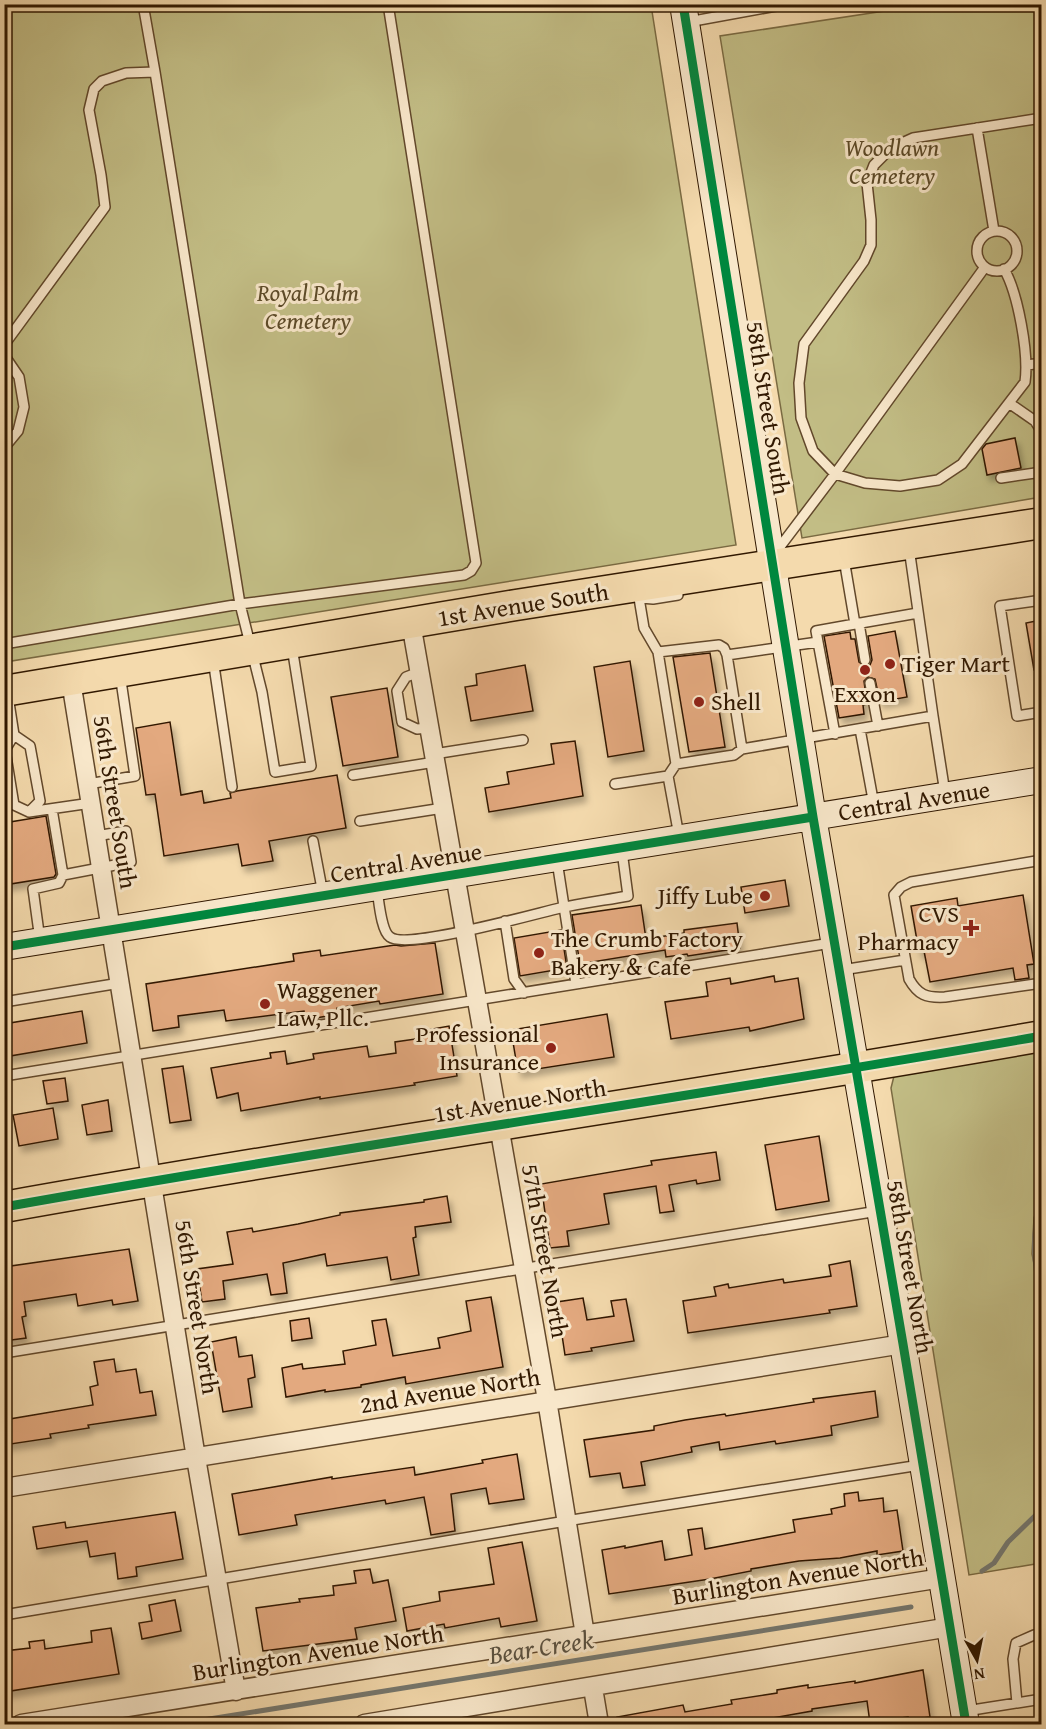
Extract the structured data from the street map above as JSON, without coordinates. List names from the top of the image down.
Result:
{
  "streets": {
    "main road": ["1st Avenue South", "1st Avenue North"],
    "street": [
      "58th Street South",
      "Central Avenue",
      "56th Street South",
      "57th Street North",
      "58th Street North",
      "56th Street North",
      "2nd Avenue North",
      "Burlington Avenue North"
    ]
  },
  "crossings": [
    ["58th Street South", "1st Avenue South"],
    ["58th Street South", "Central Avenue"],
    ["58th Street South", "58th Street North"],
    ["1st Avenue South", "56th Street South"],
    ["1st Avenue South", "57th Street North"],
    ["Central Avenue", "56th Street South"],
    ["Central Avenue", "57th Street North"],
    ["Central Avenue", "58th Street North"],
    ["Central Avenue", "56th Street North"],
    ["56th Street South", "56th Street North"],
    ["1st Avenue North", "57th Street North"],
    ["1st Avenue North", "58th Street North"],
    ["1st Avenue North", "56th Street North"],
    ["57th Street North", "2nd Avenue North"],
    ["57th Street North", "Burlington Avenue North"],
    ["58th Street North", "2nd Avenue North"],
    ["58th Street North", "Burlington Avenue North"],
    ["56th Street North", "2nd Avenue North"],
    ["56th Street North", "Burlington Avenue North"]
  ],
  "water": ["Bear Creek"],
  "parks": ["Woodlawn Cemetery", "Royal Palm Cemetery"],
  "places": {
    "other": [
      "Tiger Mart",
      "Exxon",
      "Shell",
      "Jiffy Lube",
      "The Crumb Factory Bakery & Cafe",
      "Waggener Law, Pllc.",
      "Professional Insurance"
    ],
    "health": ["CVS Pharmacy"]
  },
  "north": "bottom"
}
